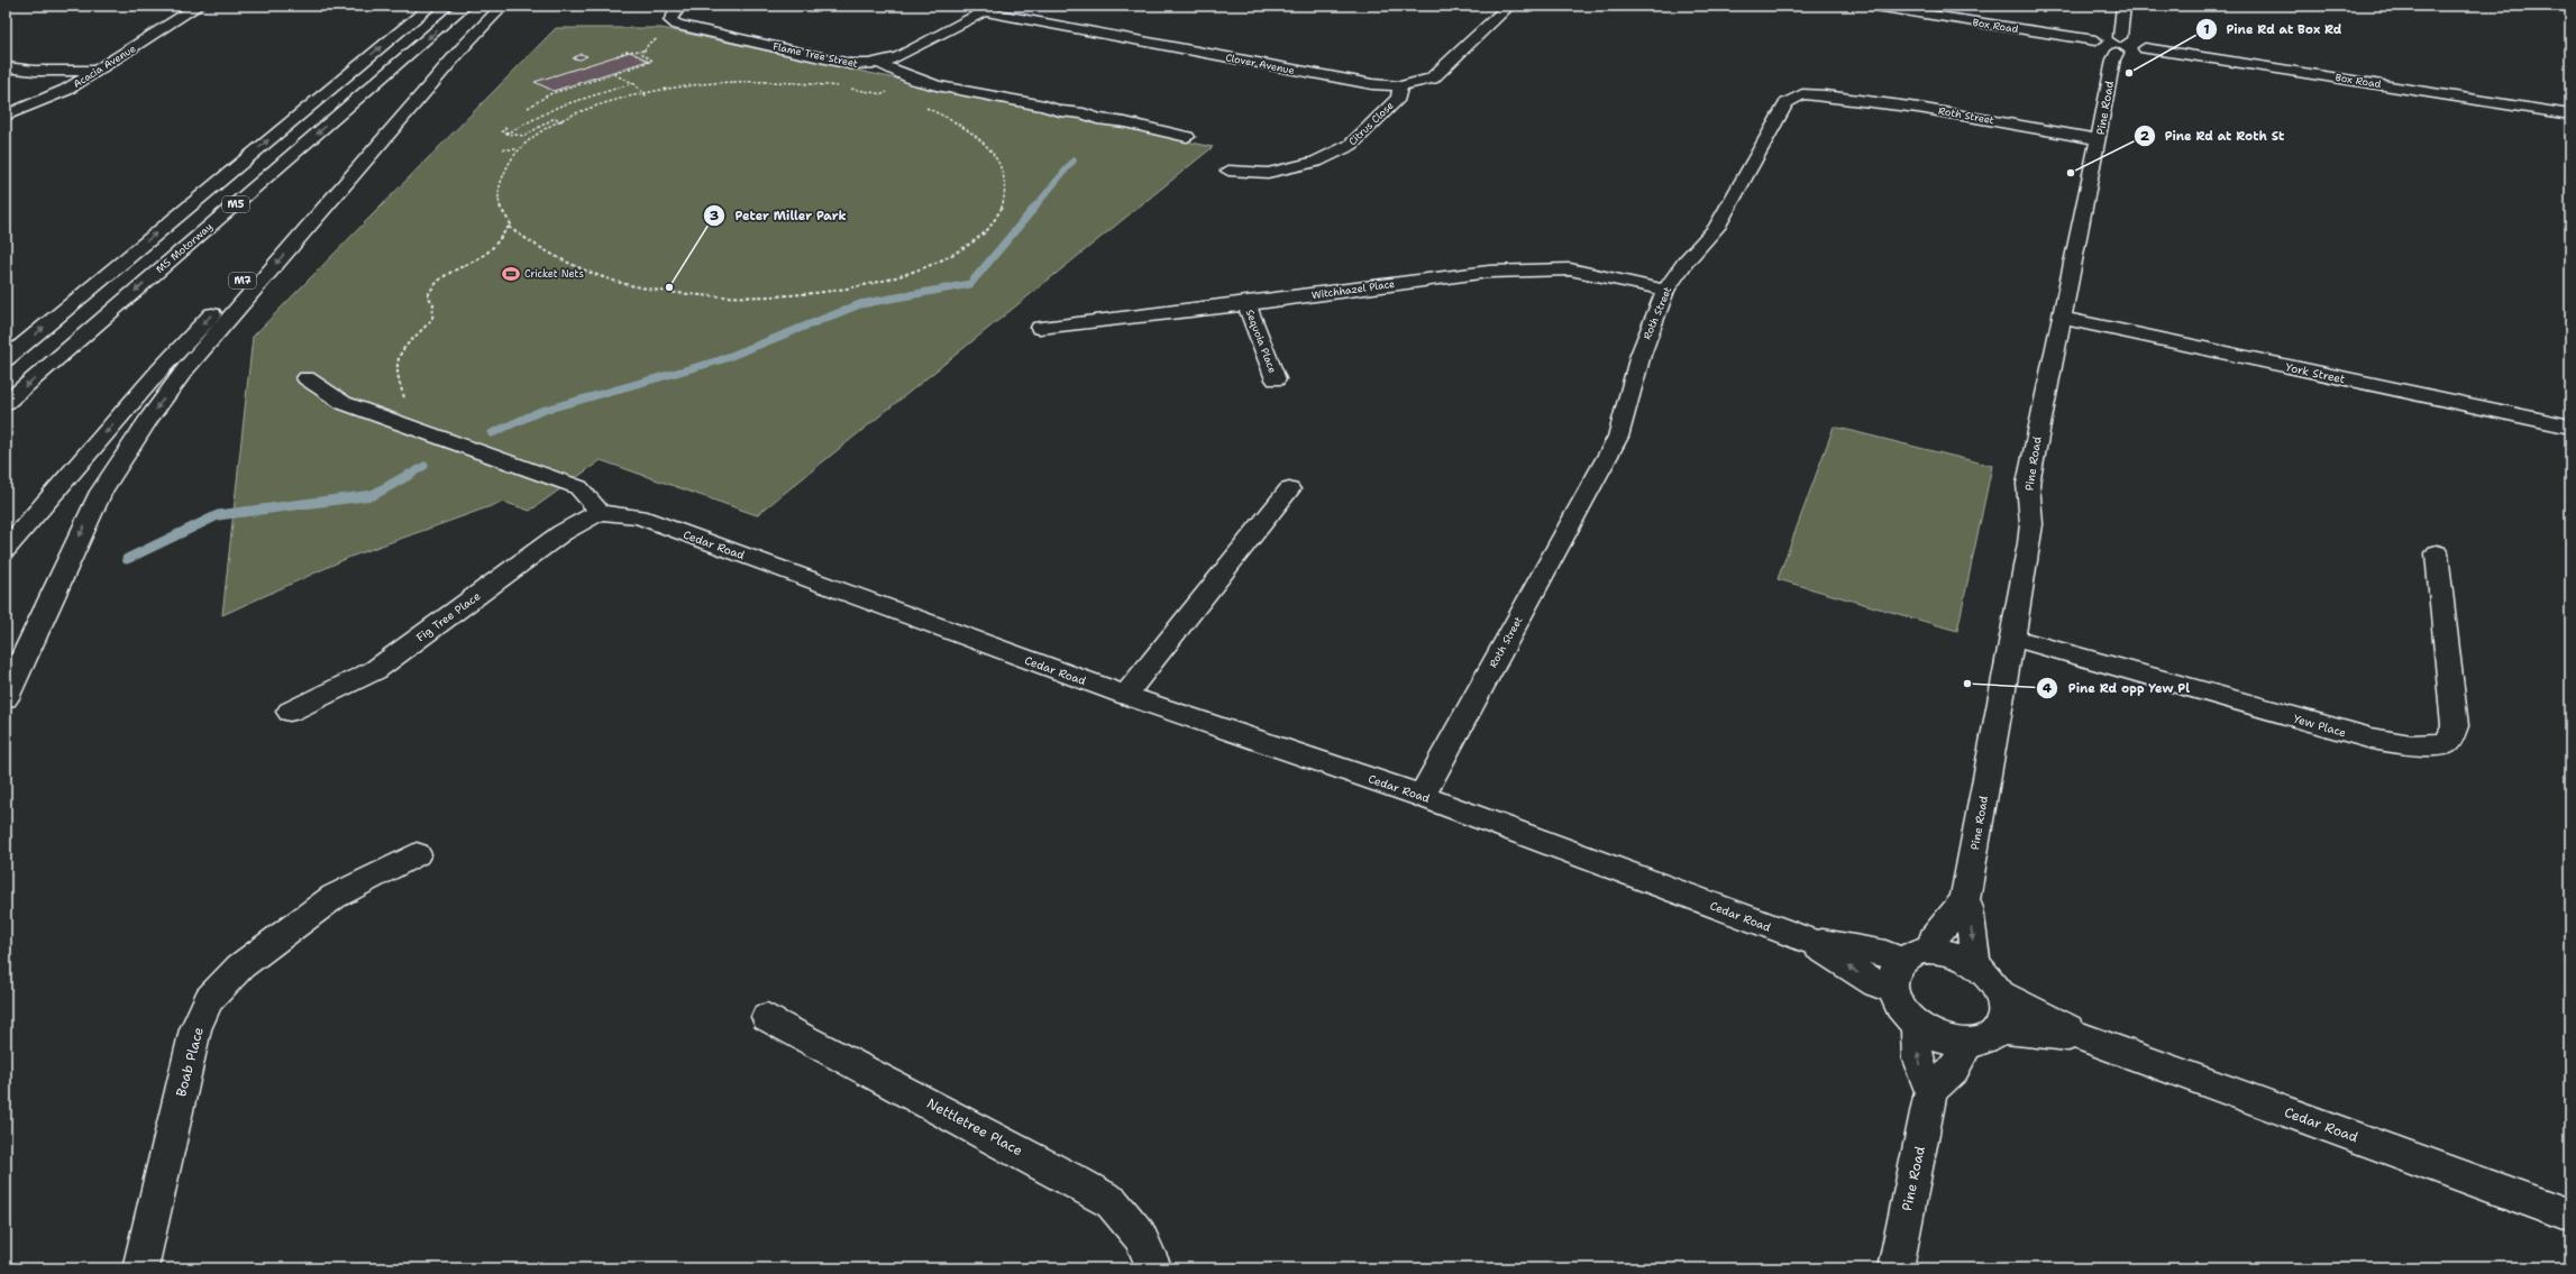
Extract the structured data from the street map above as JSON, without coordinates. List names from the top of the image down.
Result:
{
  "streets": {
    "main road": [
      "Box Road",
      "Flame Tree Street",
      "Clover Avenue",
      "Acacia Avenue",
      "Pine Road",
      "Roth Street",
      "Citrus Close",
      "M5",
      "M5 Motorway",
      "M7",
      "Witchhazel Place",
      "Sequoia Place",
      "York Street",
      "Cedar Road",
      "Fig Tree Place",
      "Yew Place",
      "Boab Place",
      "Nettletree Place"
    ]
  },
  "crossings": [
    ["Box Road", "Pine Road"],
    ["Flame Tree Street", "Clover Avenue"],
    ["Clover Avenue", "Citrus Close"],
    ["Pine Road", "Roth Street"],
    ["Pine Road", "York Street"],
    ["Pine Road", "Cedar Road"],
    ["Pine Road", "Yew Place"],
    ["Roth Street", "Witchhazel Place"],
    ["Roth Street", "Cedar Road"],
    ["Witchhazel Place", "Sequoia Place"],
    ["Cedar Road", "Fig Tree Place"]
  ],
  "places": {
    "other": [
      "Pine Rd at Box Rd",
      "Pine Rd at Roth St",
      "Peter Miller Park",
      "Pine Rd opp Yew Pl"
    ],
    "sports": ["Cricket Nets"]
  }
}
